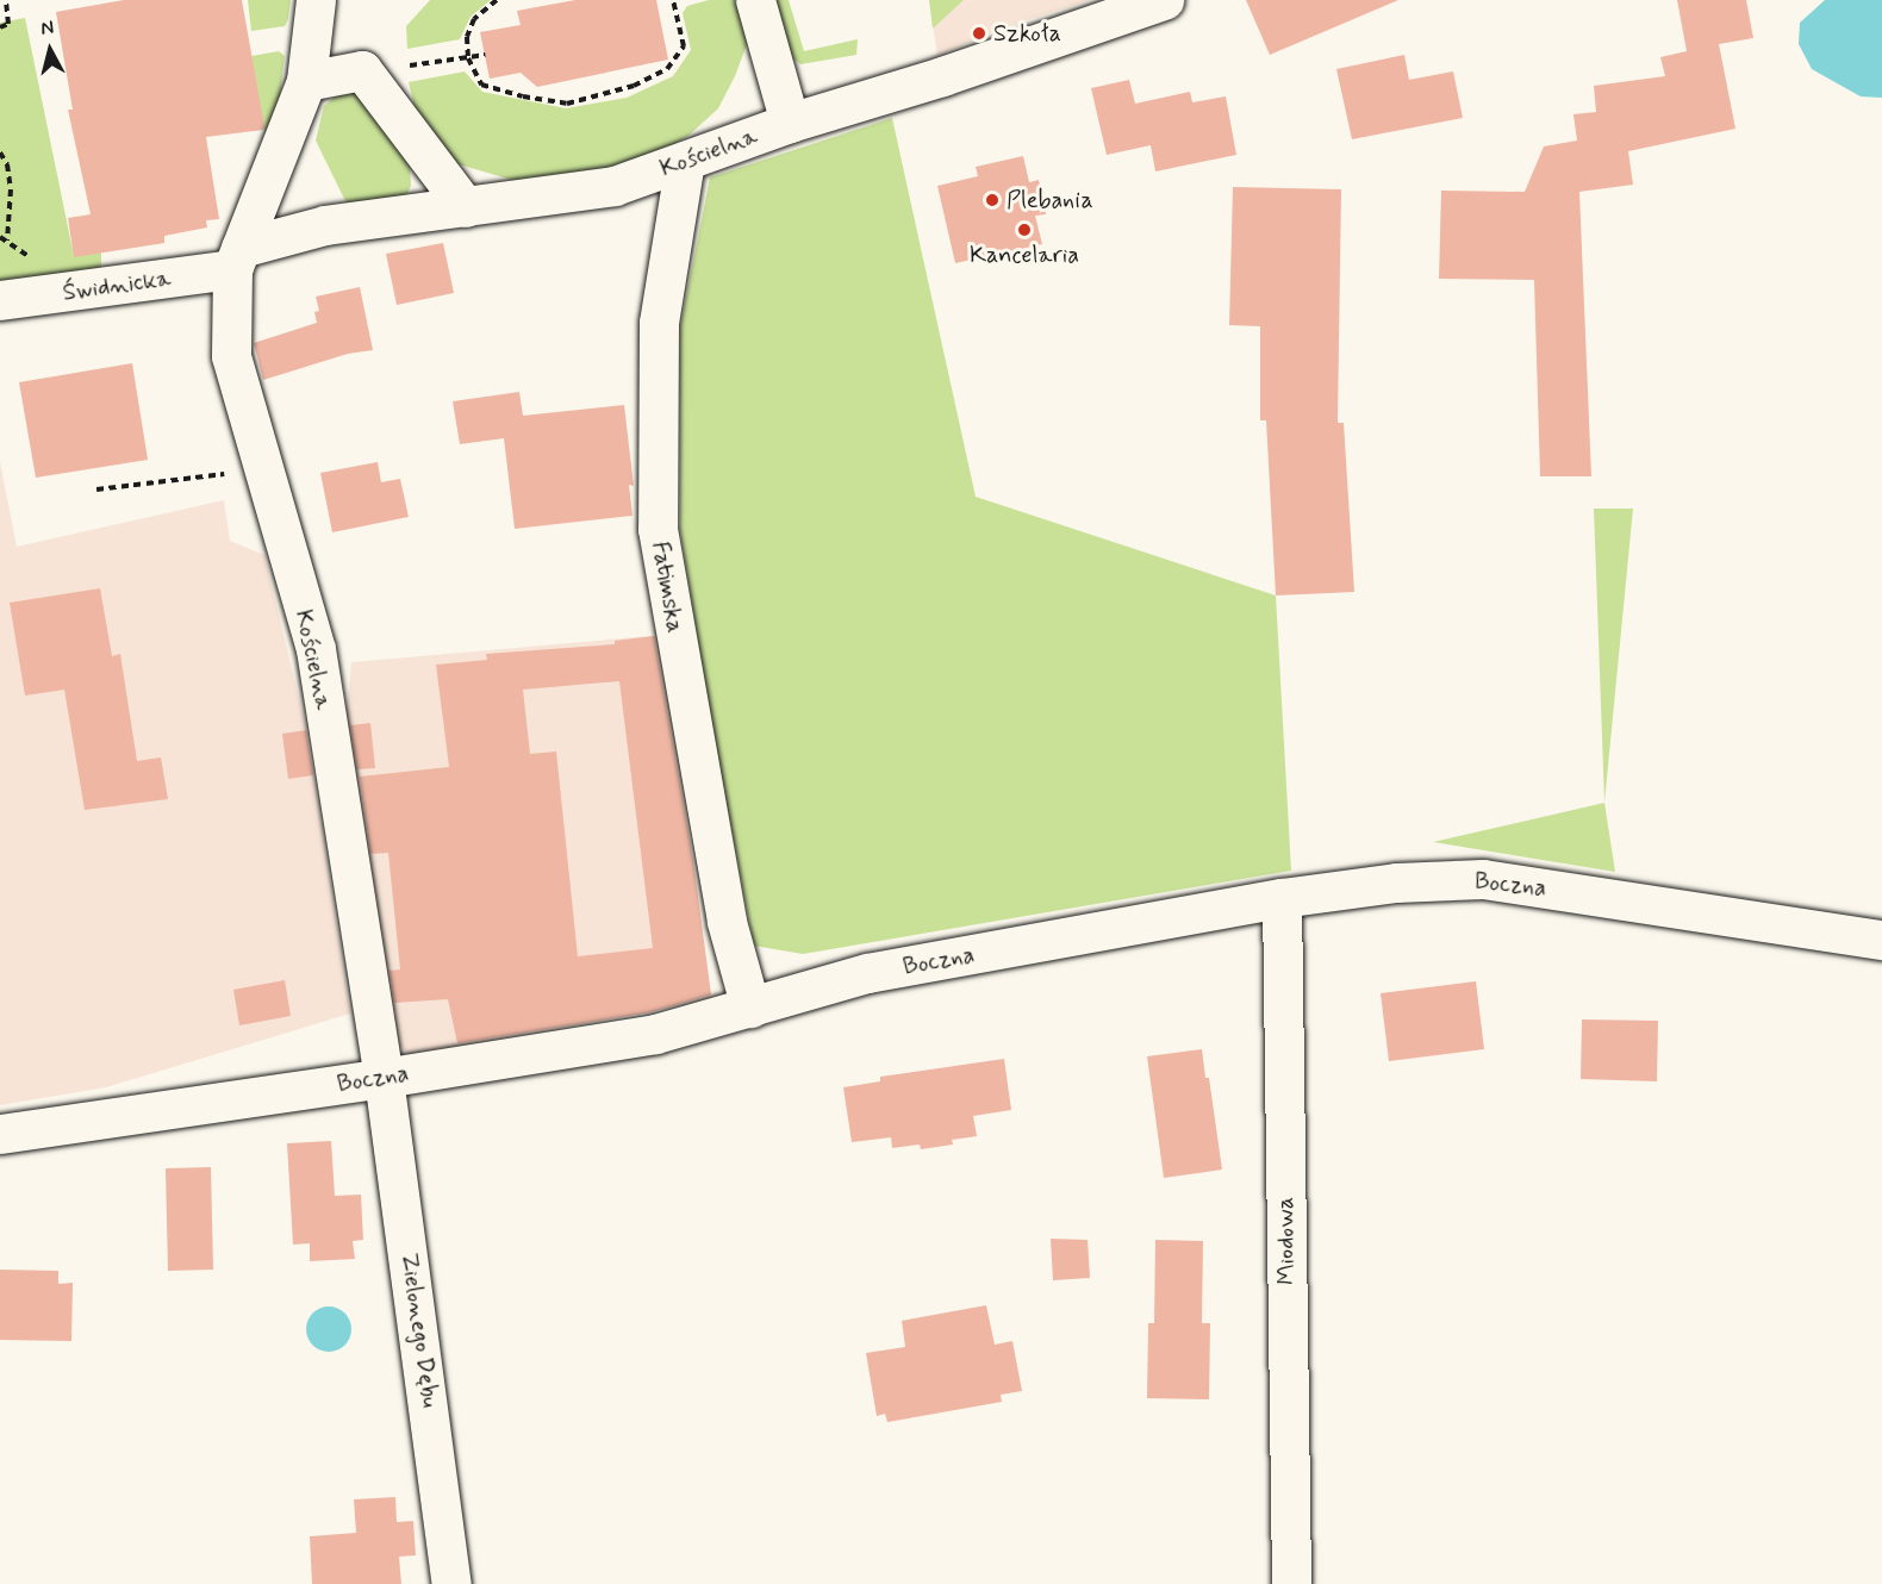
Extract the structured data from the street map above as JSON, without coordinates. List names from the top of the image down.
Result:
{
  "streets": {
    "street": [
      "Kościelna",
      "Świdnicka",
      "Fatimska",
      "Boczna",
      "Miodowa",
      "Zielonego Dębu"
    ]
  },
  "crossings": [
    ["Kościelna", "Świdnicka"],
    ["Kościelna", "Fatimska"],
    ["Kościelna", "Boczna"],
    ["Kościelna", "Zielonego Dębu"],
    ["Fatimska", "Boczna"],
    ["Boczna", "Miodowa"],
    ["Boczna", "Zielonego Dębu"]
  ],
  "places": ["Szkoła", "Plebania", "Kancelaria"],
  "north": "top"
}
